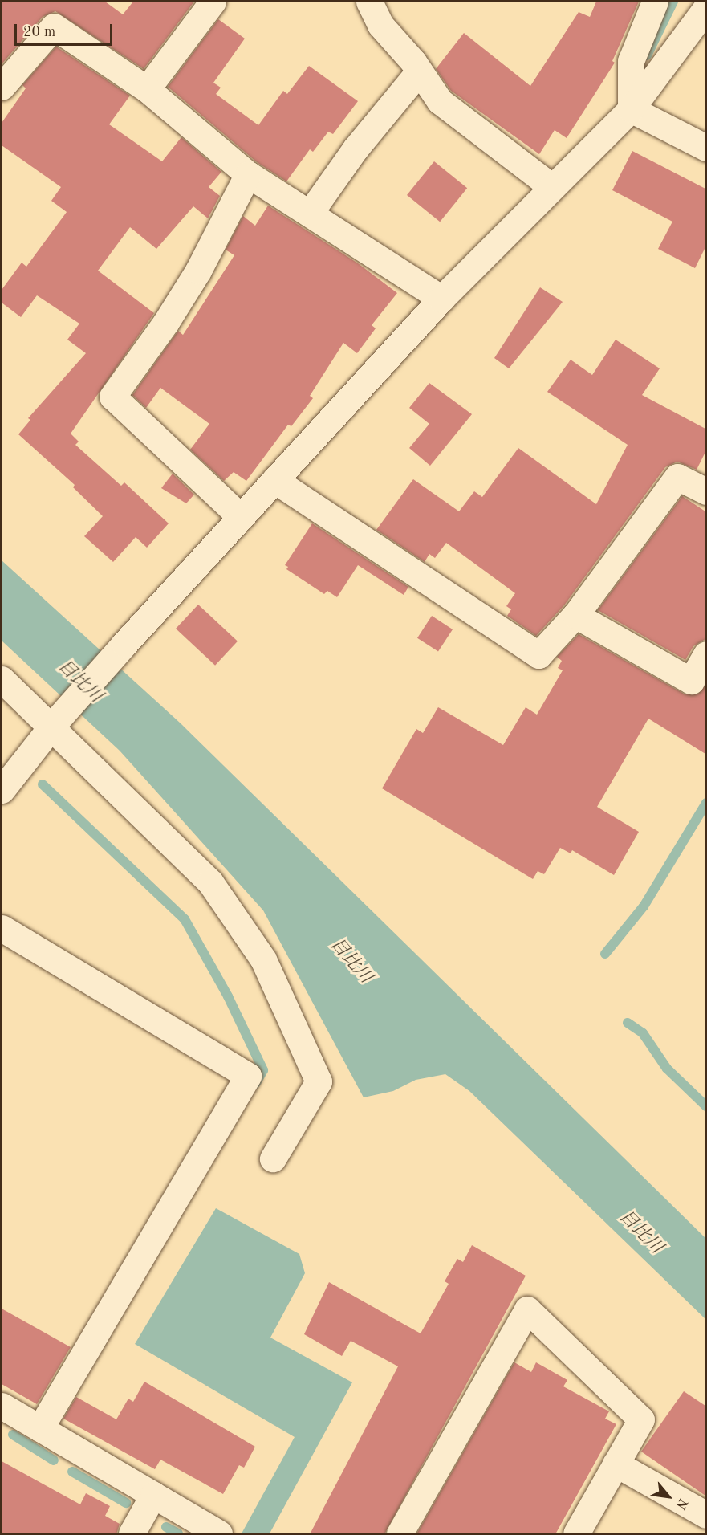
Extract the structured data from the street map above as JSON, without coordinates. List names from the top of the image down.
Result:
{
  "water": ["目比川"],
  "scale_bar": "20 m",
  "north": "bottom right"
}
